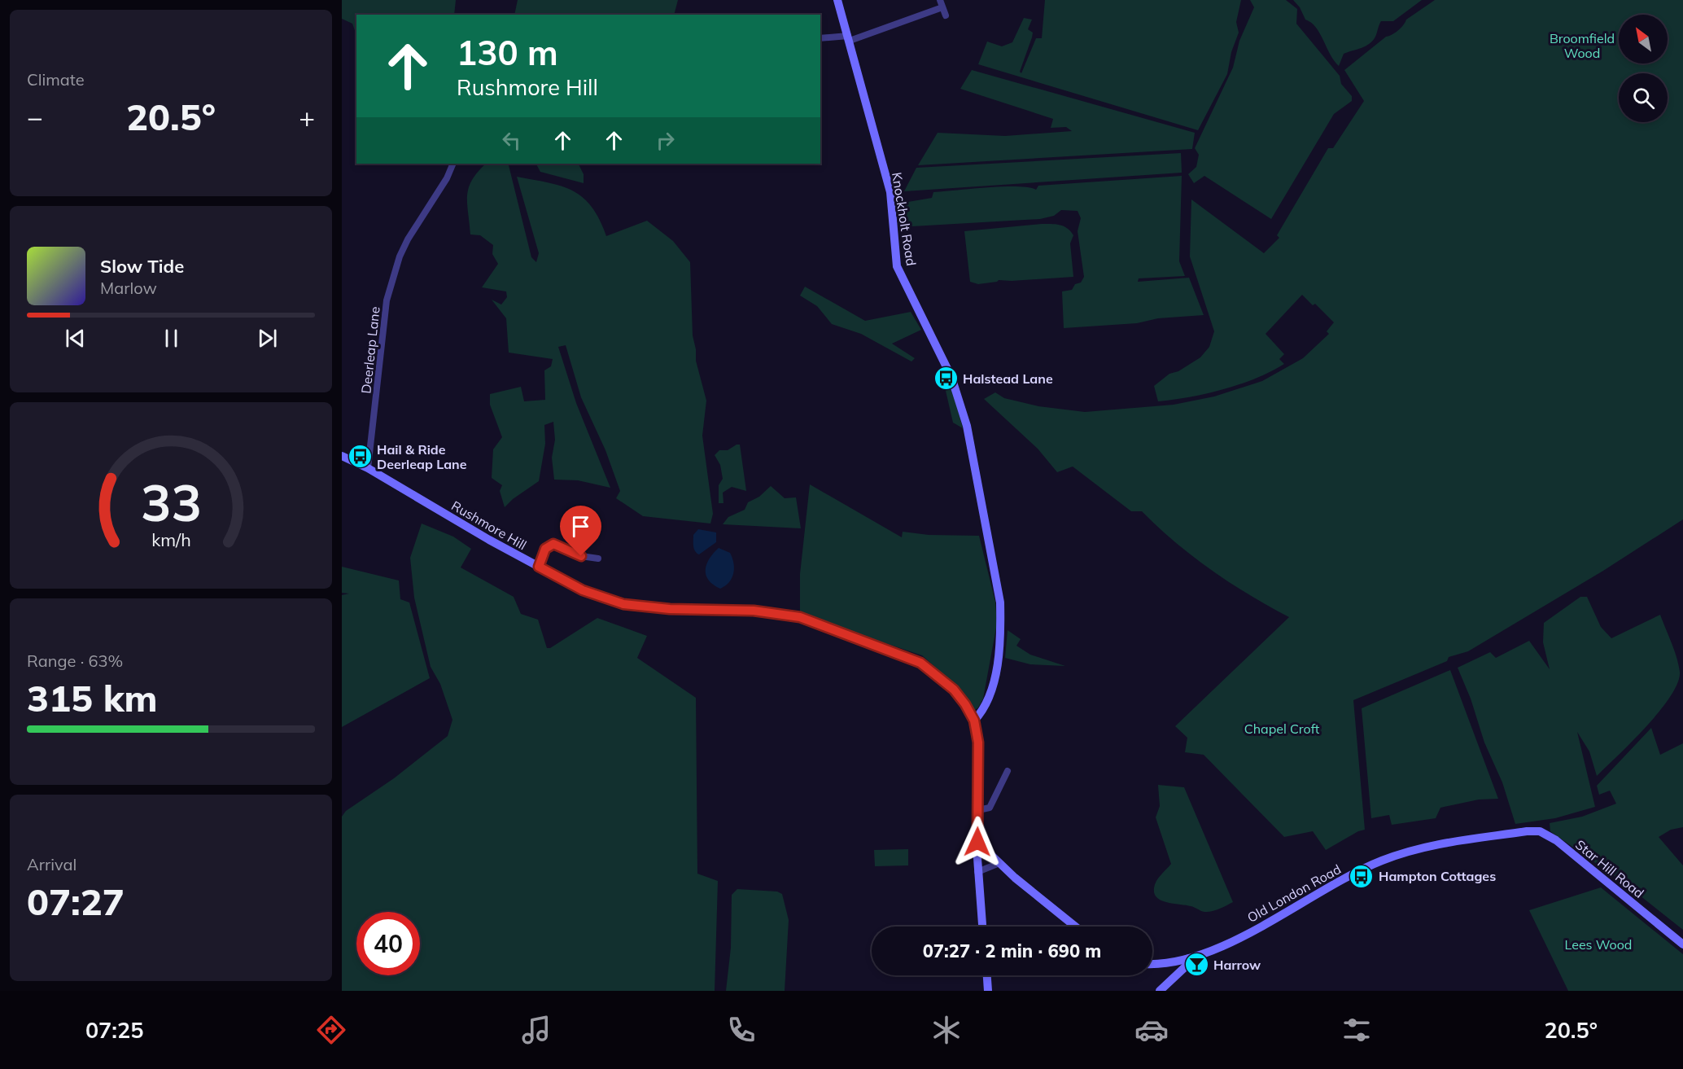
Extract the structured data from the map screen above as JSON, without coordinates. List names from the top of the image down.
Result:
{
  "streets": {
    "street": [
      "Knockholt Road",
      "Deerleap Lane",
      "Rushmore Hill",
      "Star Hill Road",
      "Old London Road"
    ]
  },
  "crossings": [
    ["Knockholt Road", "Rushmore Hill"],
    ["Deerleap Lane", "Rushmore Hill"],
    ["Star Hill Road", "Old London Road"]
  ],
  "parks": ["Broomfield Wood", "Chapel Croft", "Lees Wood"],
  "places": {
    "bus stop": ["Halstead Lane", "Hail & Ride Deerleap Lane", "Hampton Cottages"],
    "bar": ["Harrow"]
  },
  "north": "top left",
  "page": {
    "tile": [
      "Climate",
      ["Range · 63%", "315 km"],
      ["Arrival", "07:27"]
    ],
    "turn": ["130 m", "Rushmore Hill"],
    "heat": ["−", "20.5°", "+"],
    "song": ["Slow Tide", "Marlow"],
    "limit": "40",
    "trip": "07:27 · 2 min · 690 m",
    "tabs": ["07:25", "20.5°"],
    "gauge": ["33", "km/h"]
  }
}
